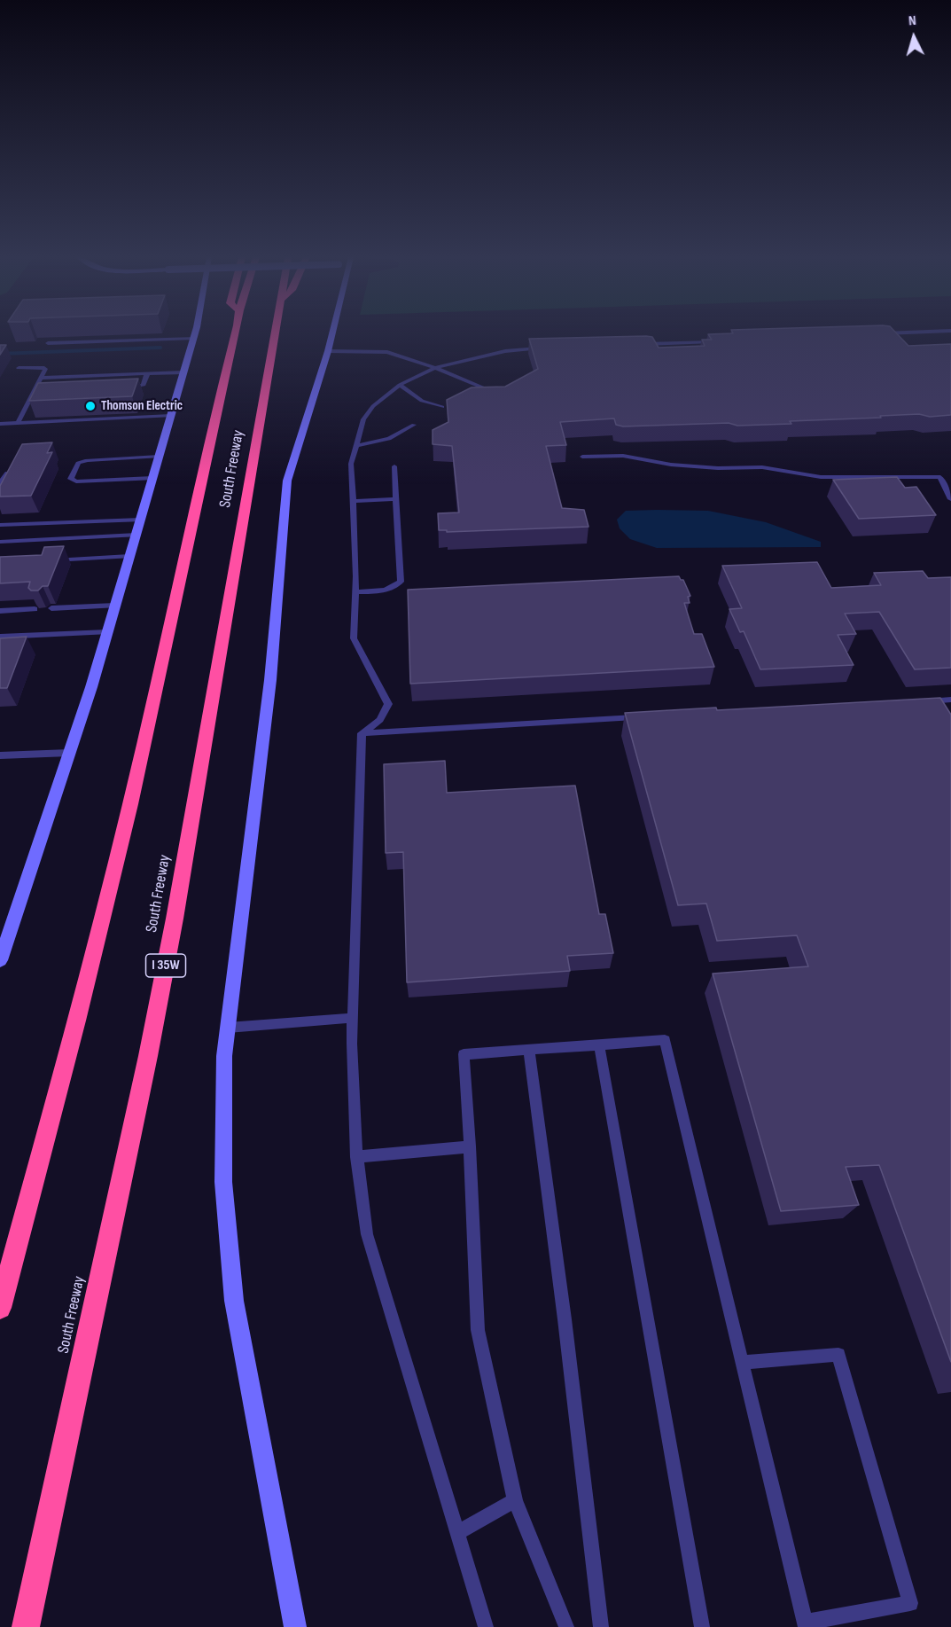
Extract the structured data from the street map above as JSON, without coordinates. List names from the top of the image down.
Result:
{
  "streets": {
    "highway": ["South Freeway", "I 35W"]
  },
  "places": ["Thomson Electric"],
  "north": "top"
}
